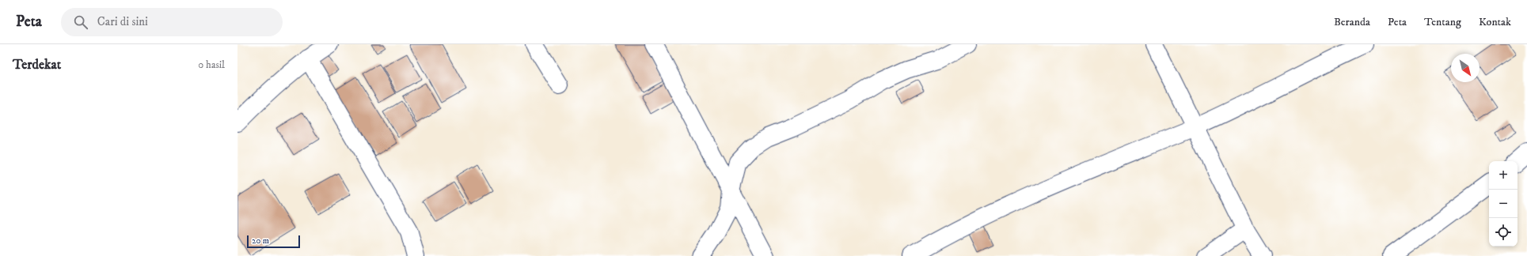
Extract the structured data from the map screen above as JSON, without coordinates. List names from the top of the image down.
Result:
{
  "scale_bar": "20 m",
  "north": "bottom right",
  "page": {
    "header": "Peta",
    "search": "Cari di sini",
    "nav": [
      "Beranda",
      "Peta",
      "Tentang",
      "Kontak"
    ],
    "heading": ["Terdekat", "0 hasil"],
    "map_buttons": ["+", "−"],
    "scale": "20 m"
  }
}
